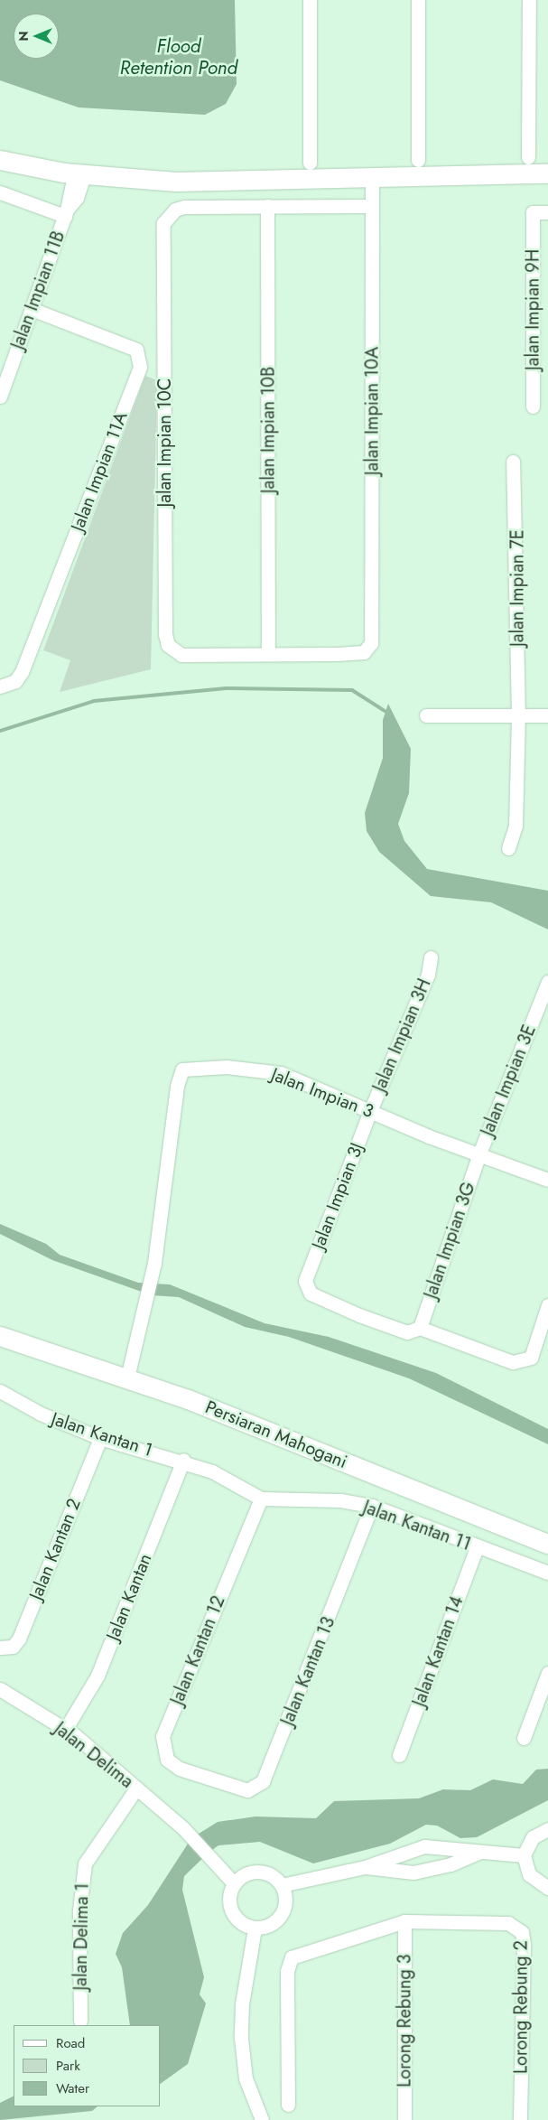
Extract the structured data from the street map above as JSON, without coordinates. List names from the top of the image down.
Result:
{
  "streets": {
    "main road": ["Persiaran Mahogani"],
    "street": [
      "Jalan Impian 11B",
      "Jalan Impian 9H",
      "Jalan Impian 10A",
      "Jalan Impian 10B",
      "Jalan Impian 10C",
      "Jalan Impian 11A",
      "Jalan Impian 7E",
      "Jalan Impian 3H",
      "Jalan Impian 3E",
      "Jalan Impian 3",
      "Jalan Impian 3J",
      "Jalan Impian 3G",
      "Jalan Kantan 1",
      "Jalan Kantan 11",
      "Jalan Kantan 2",
      "Jalan Kantan",
      "Jalan Kantan 12",
      "Jalan Kantan 14",
      "Jalan Kantan 13",
      "Jalan Delima",
      "Jalan Delima 1",
      "Lorong Rebung 2",
      "Lorong Rebung 3"
    ]
  },
  "crossings": [
    ["Jalan Impian 11B", "Jalan Impian 11A"],
    ["Jalan Impian 10A", "Jalan Impian 10B"],
    ["Jalan Impian 10A", "Jalan Impian 10C"],
    ["Jalan Impian 10B", "Jalan Impian 10C"],
    ["Jalan Impian 3H", "Jalan Impian 3"],
    ["Jalan Impian 3H", "Jalan Impian 3J"],
    ["Jalan Impian 3E", "Jalan Impian 3"],
    ["Jalan Impian 3E", "Jalan Impian 3G"],
    ["Jalan Impian 3", "Jalan Impian 3J"],
    ["Jalan Impian 3", "Jalan Impian 3G"],
    ["Jalan Impian 3", "Persiaran Mahogani"],
    ["Jalan Impian 3J", "Jalan Impian 3G"],
    ["Jalan Kantan 1", "Jalan Kantan 11"],
    ["Jalan Kantan 1", "Jalan Kantan 2"],
    ["Jalan Kantan 1", "Jalan Kantan"],
    ["Jalan Kantan 11", "Jalan Kantan"],
    ["Jalan Kantan 11", "Jalan Kantan 12"],
    ["Jalan Kantan 11", "Jalan Kantan 14"],
    ["Jalan Kantan 11", "Jalan Kantan 13"],
    ["Jalan Kantan", "Jalan Delima"],
    ["Jalan Kantan 12", "Jalan Kantan 13"],
    ["Jalan Delima", "Jalan Delima 1"],
    ["Lorong Rebung 2", "Lorong Rebung 3"]
  ],
  "water": ["Flood Retention Pond"],
  "legend": ["Road", "Park", "Water"],
  "north": "left"
}
